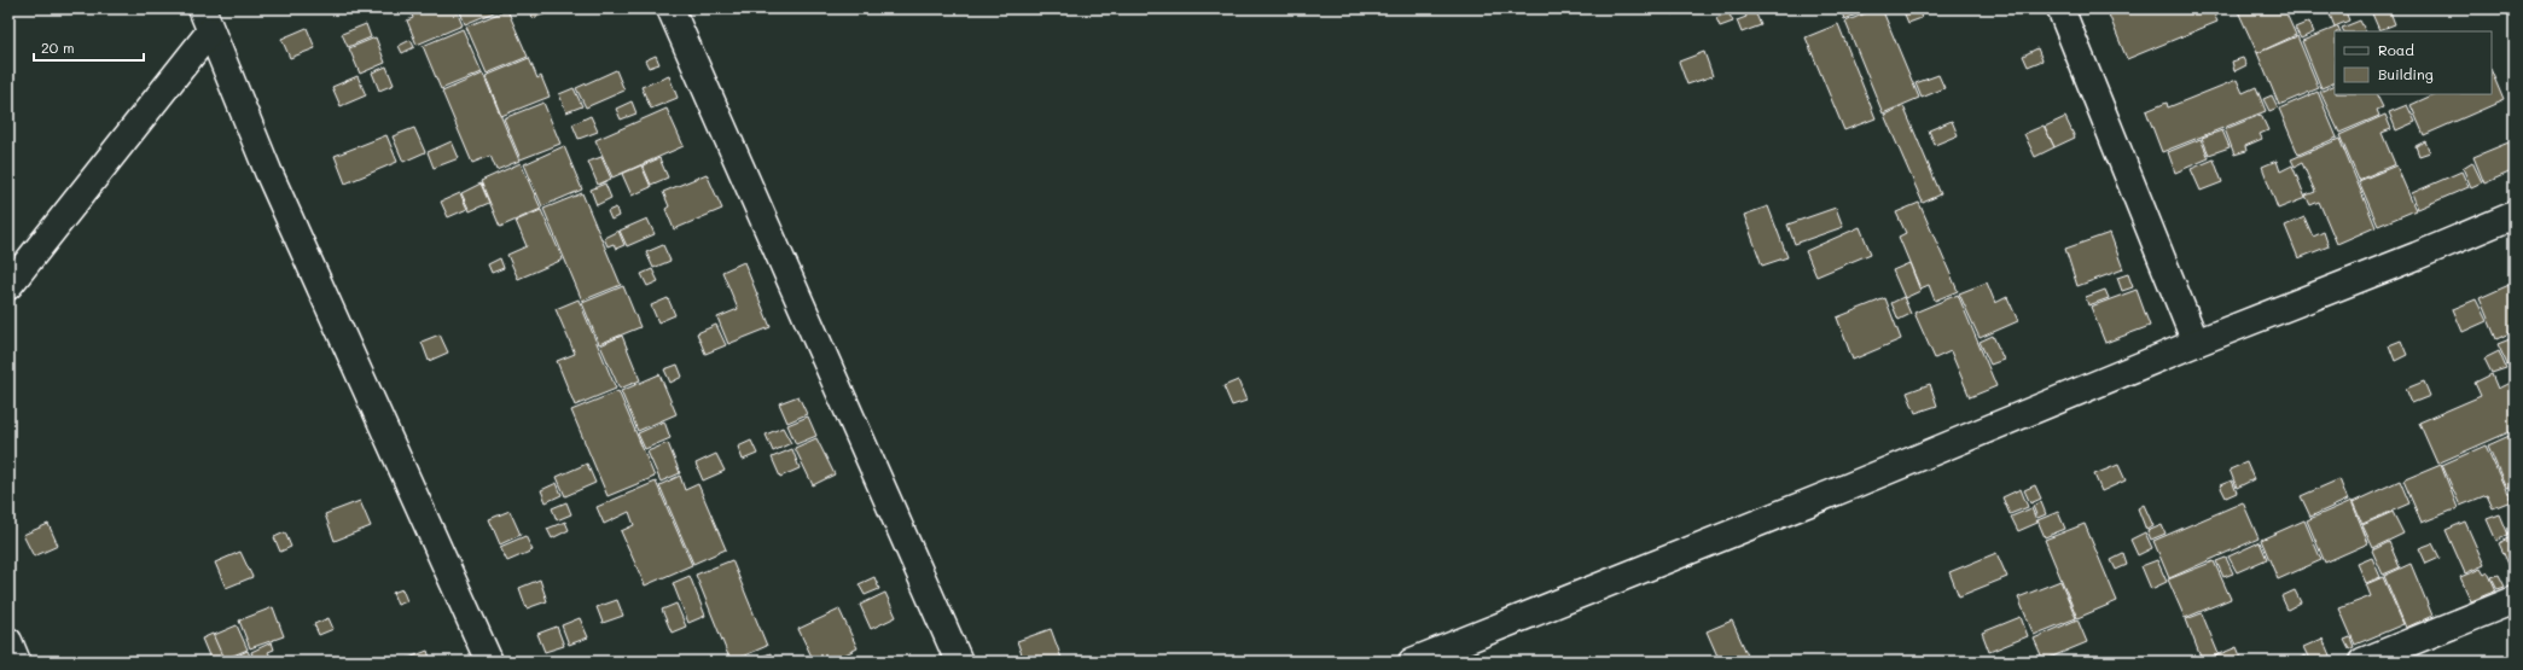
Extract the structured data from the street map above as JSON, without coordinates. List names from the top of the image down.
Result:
{
  "legend": ["Road", "Building"],
  "scale_bar": "20 m"
}
